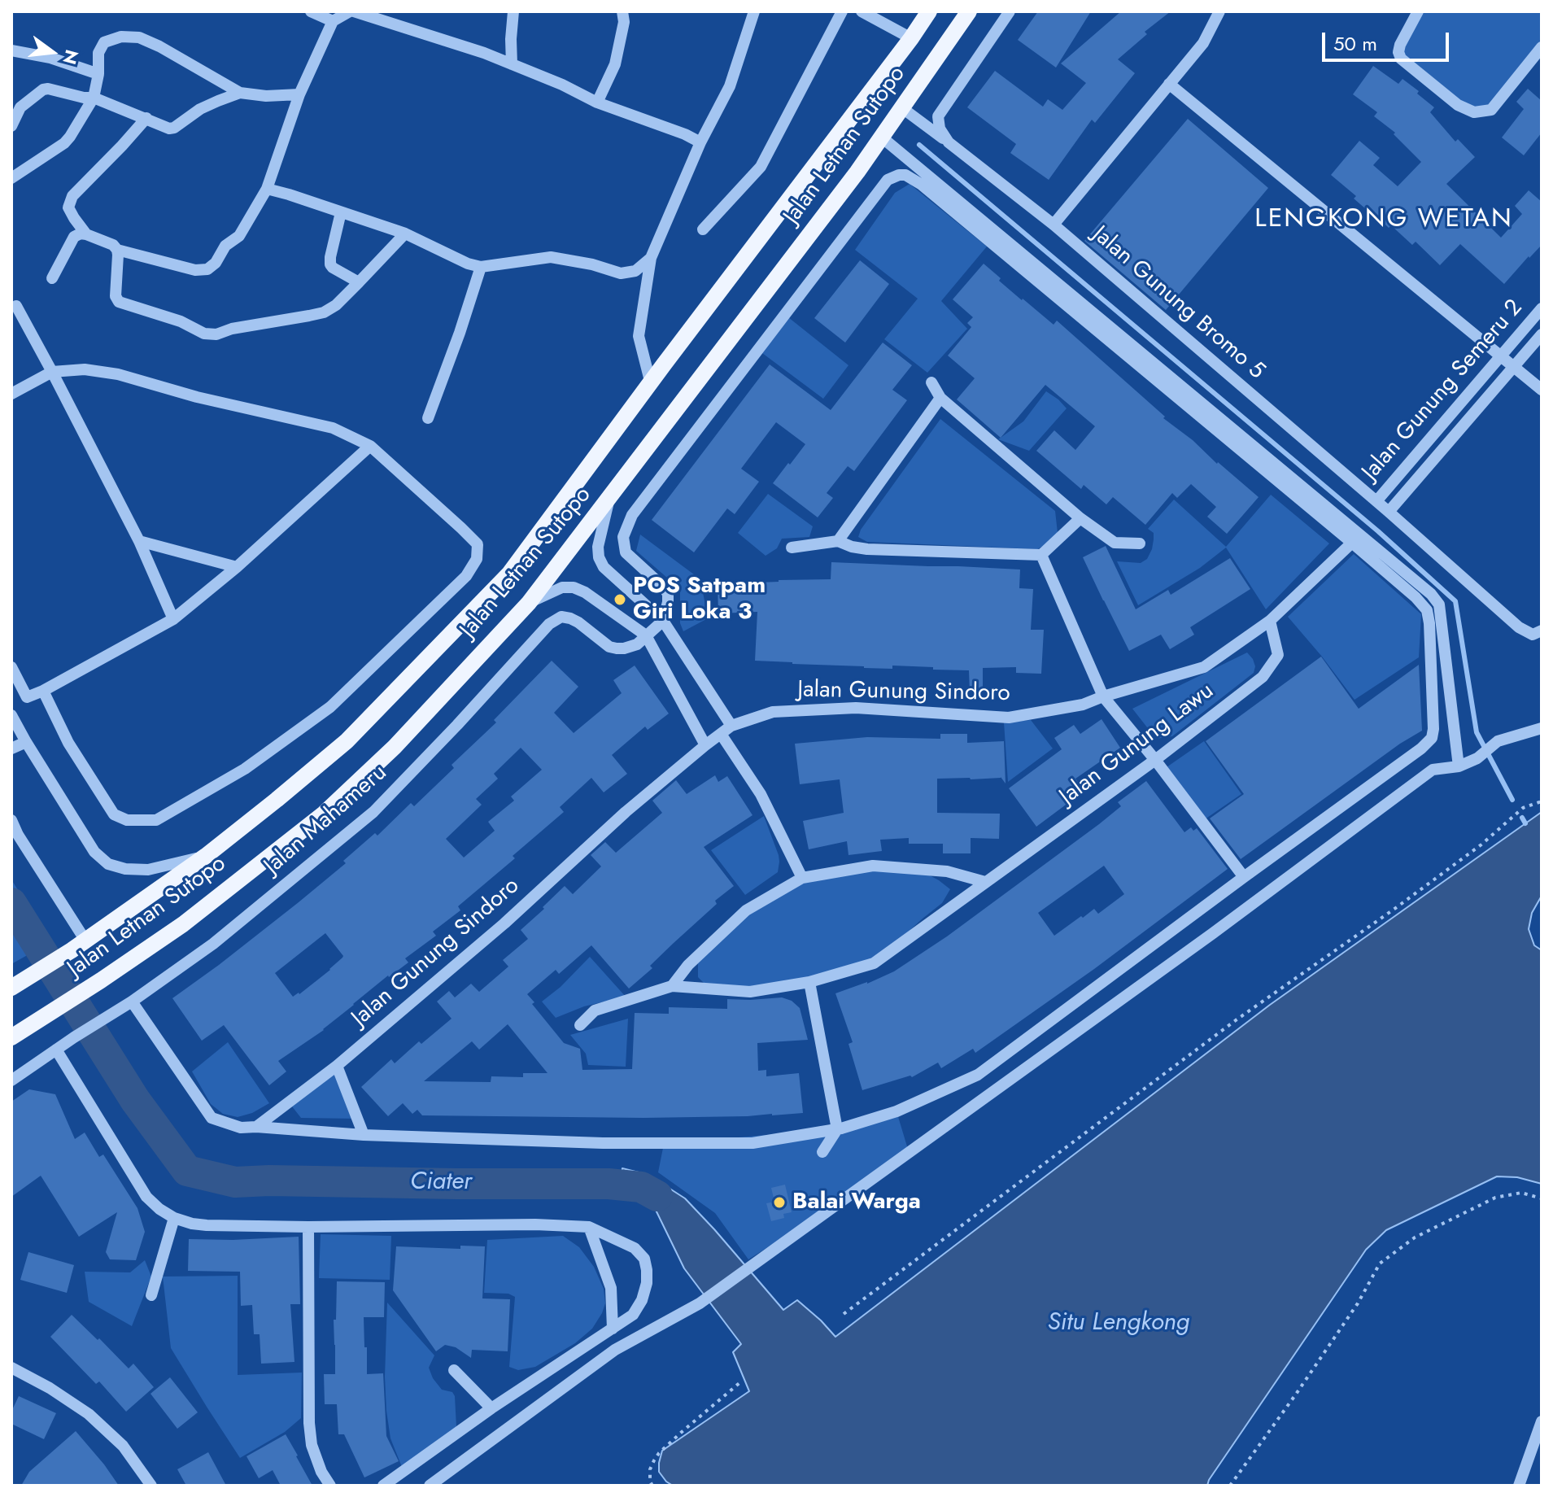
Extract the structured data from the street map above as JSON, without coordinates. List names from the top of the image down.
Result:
{
  "streets": {
    "main road": ["Jalan Letnan Sutopo"],
    "street": [
      "Jalan Gunung Bromo 5",
      "Jalan Gunung Semeru 2",
      "Jalan Gunung Sindoro",
      "Jalan Gunung Lawu",
      "Jalan Mahameru"
    ]
  },
  "crossings": [
    ["Jalan Gunung Bromo 5", "Jalan Gunung Semeru 2"],
    ["Jalan Gunung Sindoro", "Jalan Gunung Lawu"]
  ],
  "districts": ["LENGKONG WETAN"],
  "water": ["Ciater", "Situ Lengkong"],
  "places": ["POS Satpam Giri Loka 3", "Balai Warga"],
  "scale_bar": "50 m",
  "north": "right"
}
